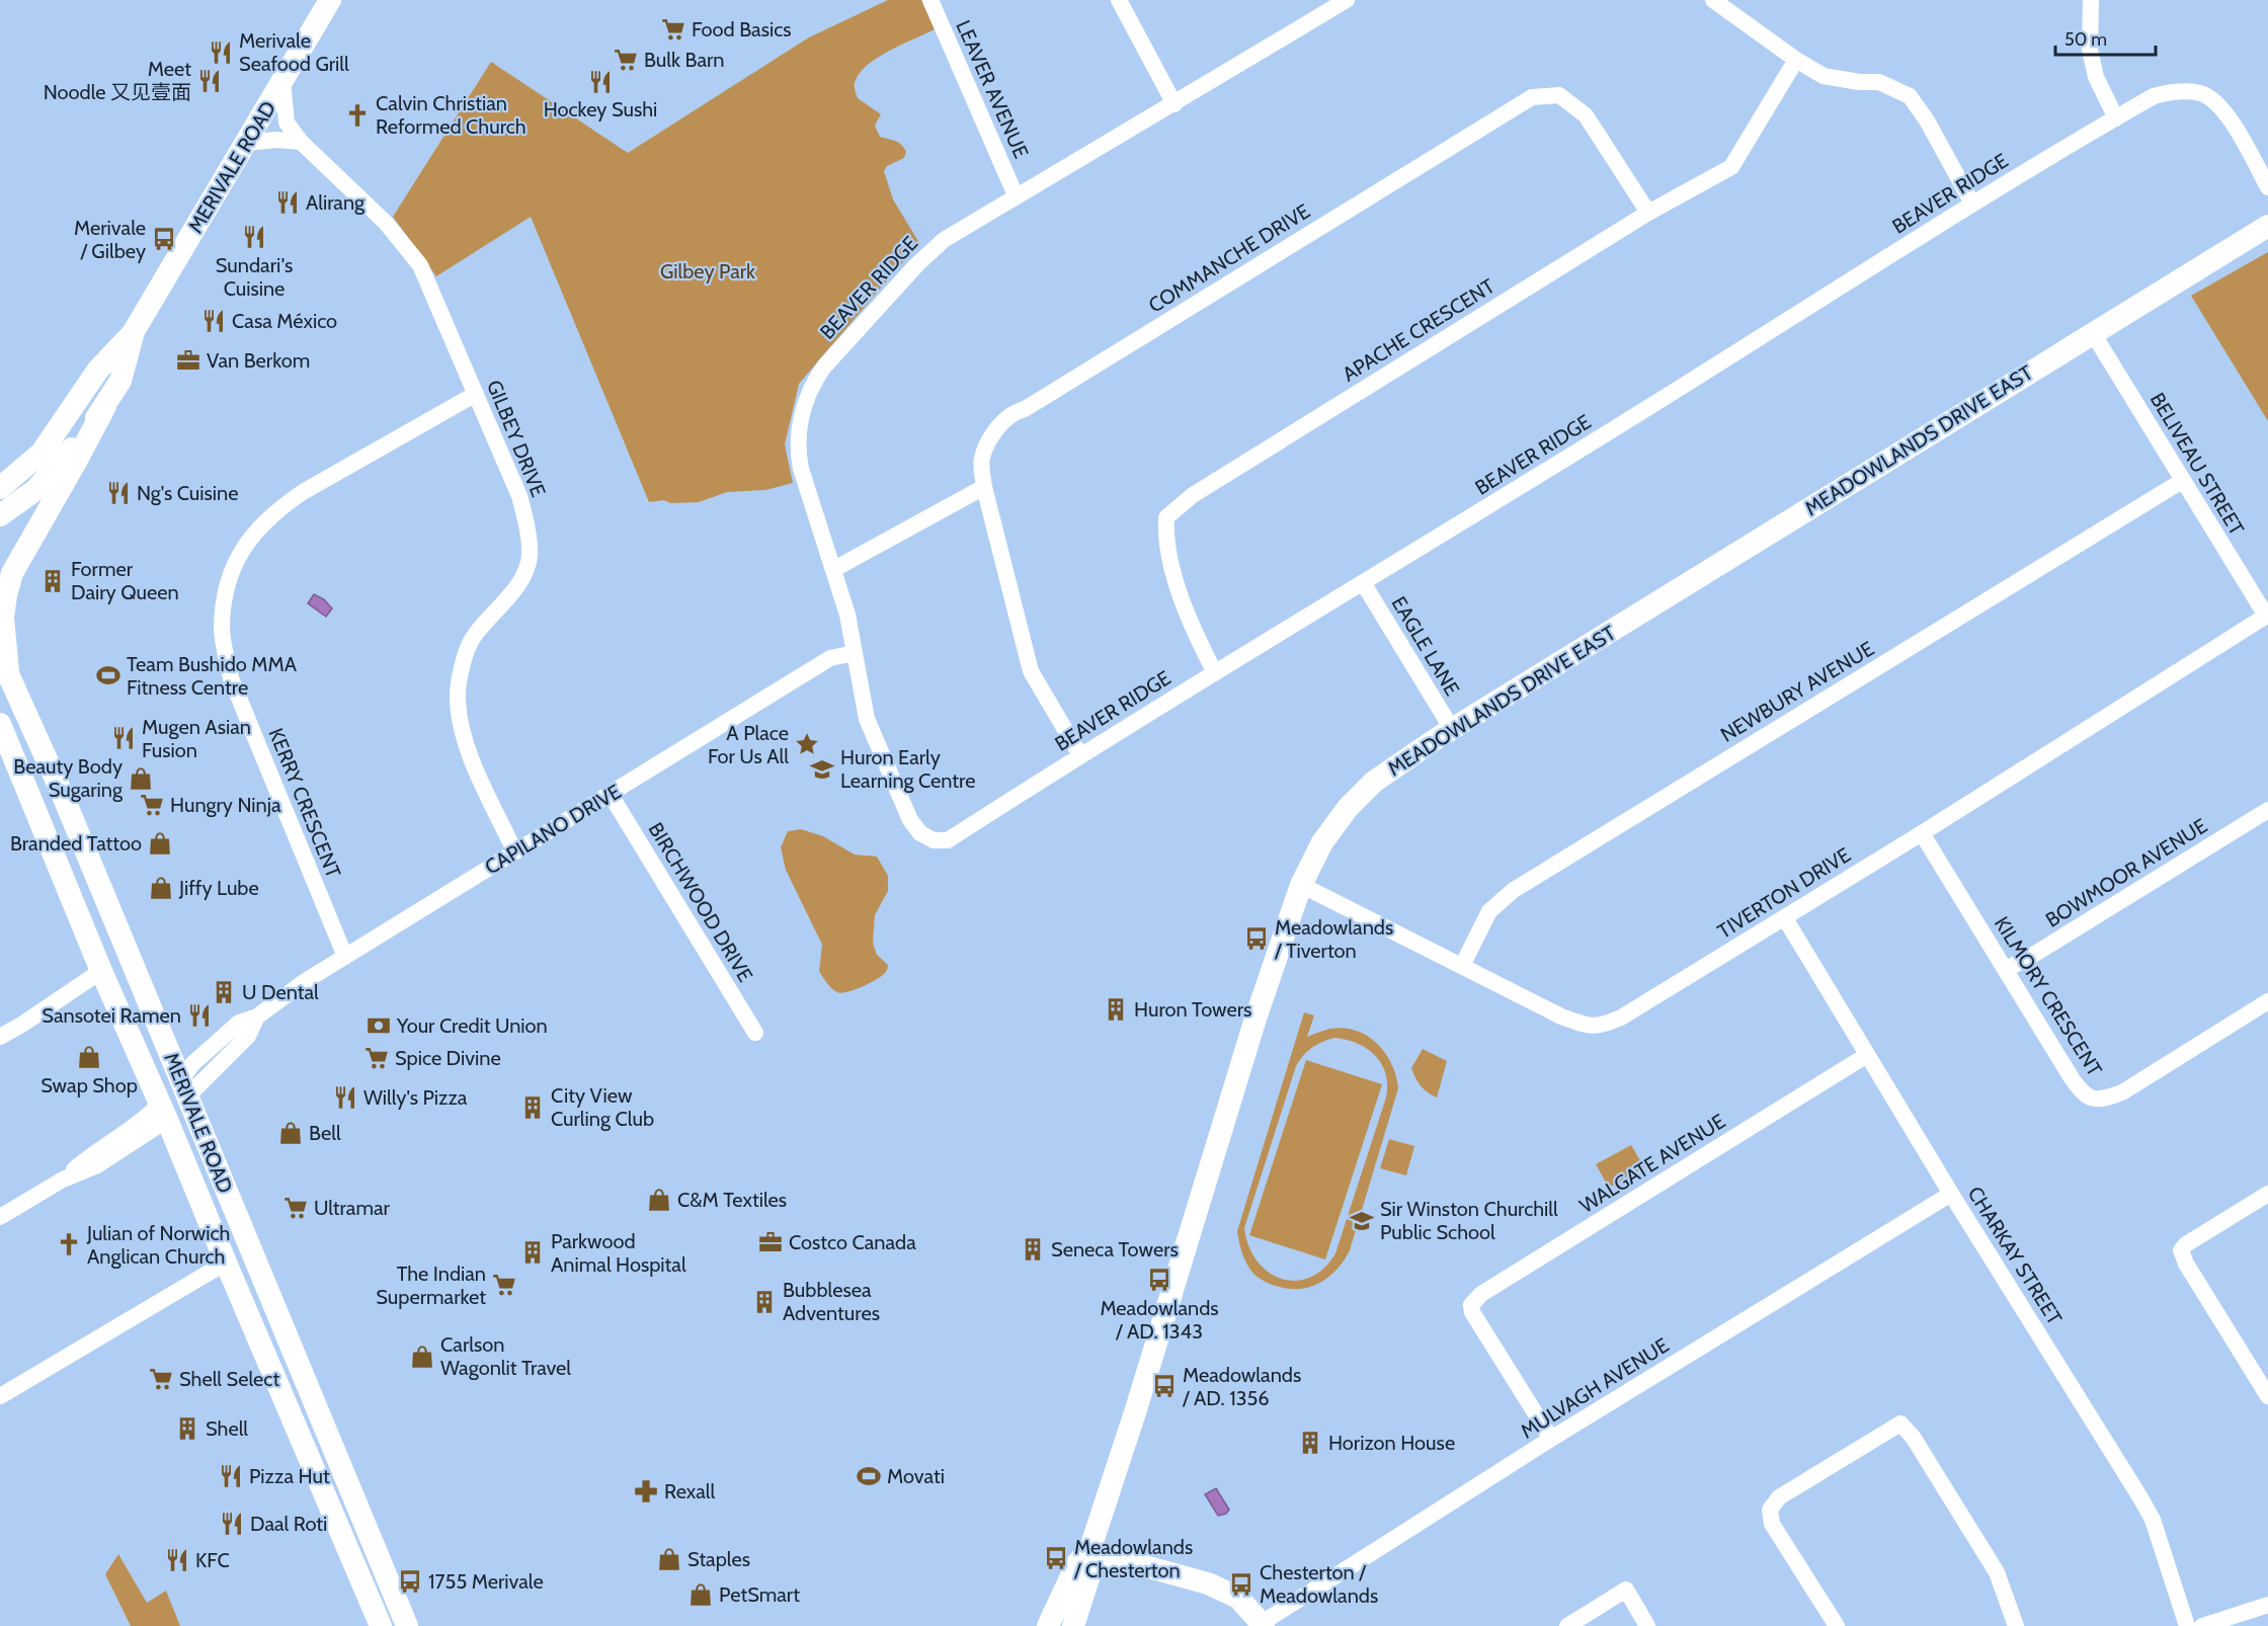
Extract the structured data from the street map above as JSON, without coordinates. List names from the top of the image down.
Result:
{
  "streets": {
    "main road": ["MERIVALE ROAD", "MEADOWLANDS DRIVE EAST", "CAPILANO DRIVE"],
    "street": [
      "LEAVER AVENUE",
      "BEAVER RIDGE",
      "COMMANCHE DRIVE",
      "APACHE CRESCENT",
      "GILBEY DRIVE",
      "BELIVEAU STREET",
      "EAGLE LANE",
      "NEWBURY AVENUE",
      "KERRY CRESCENT",
      "BOWMOOR AVENUE",
      "TIVERTON DRIVE",
      "BIRCHWOOD DRIVE",
      "KILMORY CRESCENT",
      "WALGATE AVENUE",
      "CHARKAY STREET",
      "MULVAGH AVENUE"
    ]
  },
  "crossings": [
    ["LEAVER AVENUE", "BEAVER RIDGE"],
    ["MERIVALE ROAD", "GILBEY DRIVE"],
    ["MERIVALE ROAD", "CAPILANO DRIVE"],
    ["BEAVER RIDGE", "COMMANCHE DRIVE"],
    ["BEAVER RIDGE", "APACHE CRESCENT"],
    ["BEAVER RIDGE", "EAGLE LANE"],
    ["BEAVER RIDGE", "CAPILANO DRIVE"],
    ["COMMANCHE DRIVE", "APACHE CRESCENT"],
    ["GILBEY DRIVE", "KERRY CRESCENT"],
    ["GILBEY DRIVE", "CAPILANO DRIVE"],
    ["MEADOWLANDS DRIVE EAST", "BELIVEAU STREET"],
    ["MEADOWLANDS DRIVE EAST", "EAGLE LANE"],
    ["MEADOWLANDS DRIVE EAST", "TIVERTON DRIVE"],
    ["BELIVEAU STREET", "NEWBURY AVENUE"],
    ["BELIVEAU STREET", "TIVERTON DRIVE"],
    ["NEWBURY AVENUE", "TIVERTON DRIVE"],
    ["KERRY CRESCENT", "CAPILANO DRIVE"],
    ["CAPILANO DRIVE", "BIRCHWOOD DRIVE"],
    ["BOWMOOR AVENUE", "KILMORY CRESCENT"],
    ["TIVERTON DRIVE", "KILMORY CRESCENT"],
    ["TIVERTON DRIVE", "CHARKAY STREET"],
    ["WALGATE AVENUE", "CHARKAY STREET"],
    ["WALGATE AVENUE", "MULVAGH AVENUE"],
    ["CHARKAY STREET", "MULVAGH AVENUE"]
  ],
  "parks": ["Gilbey Park"],
  "places": {
    "supermarket": [
      "Food Basics",
      "Bulk Barn",
      "Hungry Ninja",
      "Spice Divine",
      "Ultramar",
      "The Indian Supermarket",
      "Shell Select"
    ],
    "restaurant": [
      "Merivale Seafood Grill",
      "Meet Noodle 又见壹面",
      "Hockey Sushi",
      "Alirang",
      "Sundari's Cuisine",
      "Casa México",
      "Ng's Cuisine",
      "Mugen Asian Fusion",
      "Sansotei Ramen",
      "Willy's Pizza",
      "Pizza Hut",
      "Daal Roti",
      "KFC"
    ],
    "church": ["Calvin Christian Reformed Church", "Julian of Norwich Anglican Church"],
    "bus stop": [
      "Merivale / Gilbey",
      "Meadowlands / Tiverton",
      "Meadowlands / AD. 1343",
      "Meadowlands / AD. 1356",
      "Meadowlands / Chesterton",
      "1755 Merivale",
      "Chesterton / Meadowlands"
    ],
    "office": ["Van Berkom", "Costco Canada"],
    "building": [
      "Former Dairy Queen",
      "U Dental",
      "Huron Towers",
      "City View Curling Club",
      "Seneca Towers",
      "Parkwood Animal Hospital",
      "Bubblesea Adventures",
      "Shell",
      "Horizon House"
    ],
    "sports": ["Team Bushido MMA Fitness Centre", "Movati"],
    "place": ["A Place For Us All"],
    "school or university": ["Huron Early Learning Centre", "Sir Winston Churchill Public School"],
    "shop": [
      "Beauty Body Sugaring",
      "Branded Tattoo",
      "Jiffy Lube",
      "Swap Shop",
      "Bell",
      "C&M Textiles",
      "Carlson Wagonlit Travel",
      "Staples",
      "PetSmart"
    ],
    "bank": ["Your Credit Union"],
    "pharmacy": ["Rexall"]
  },
  "scale_bar": "50 m"
}
